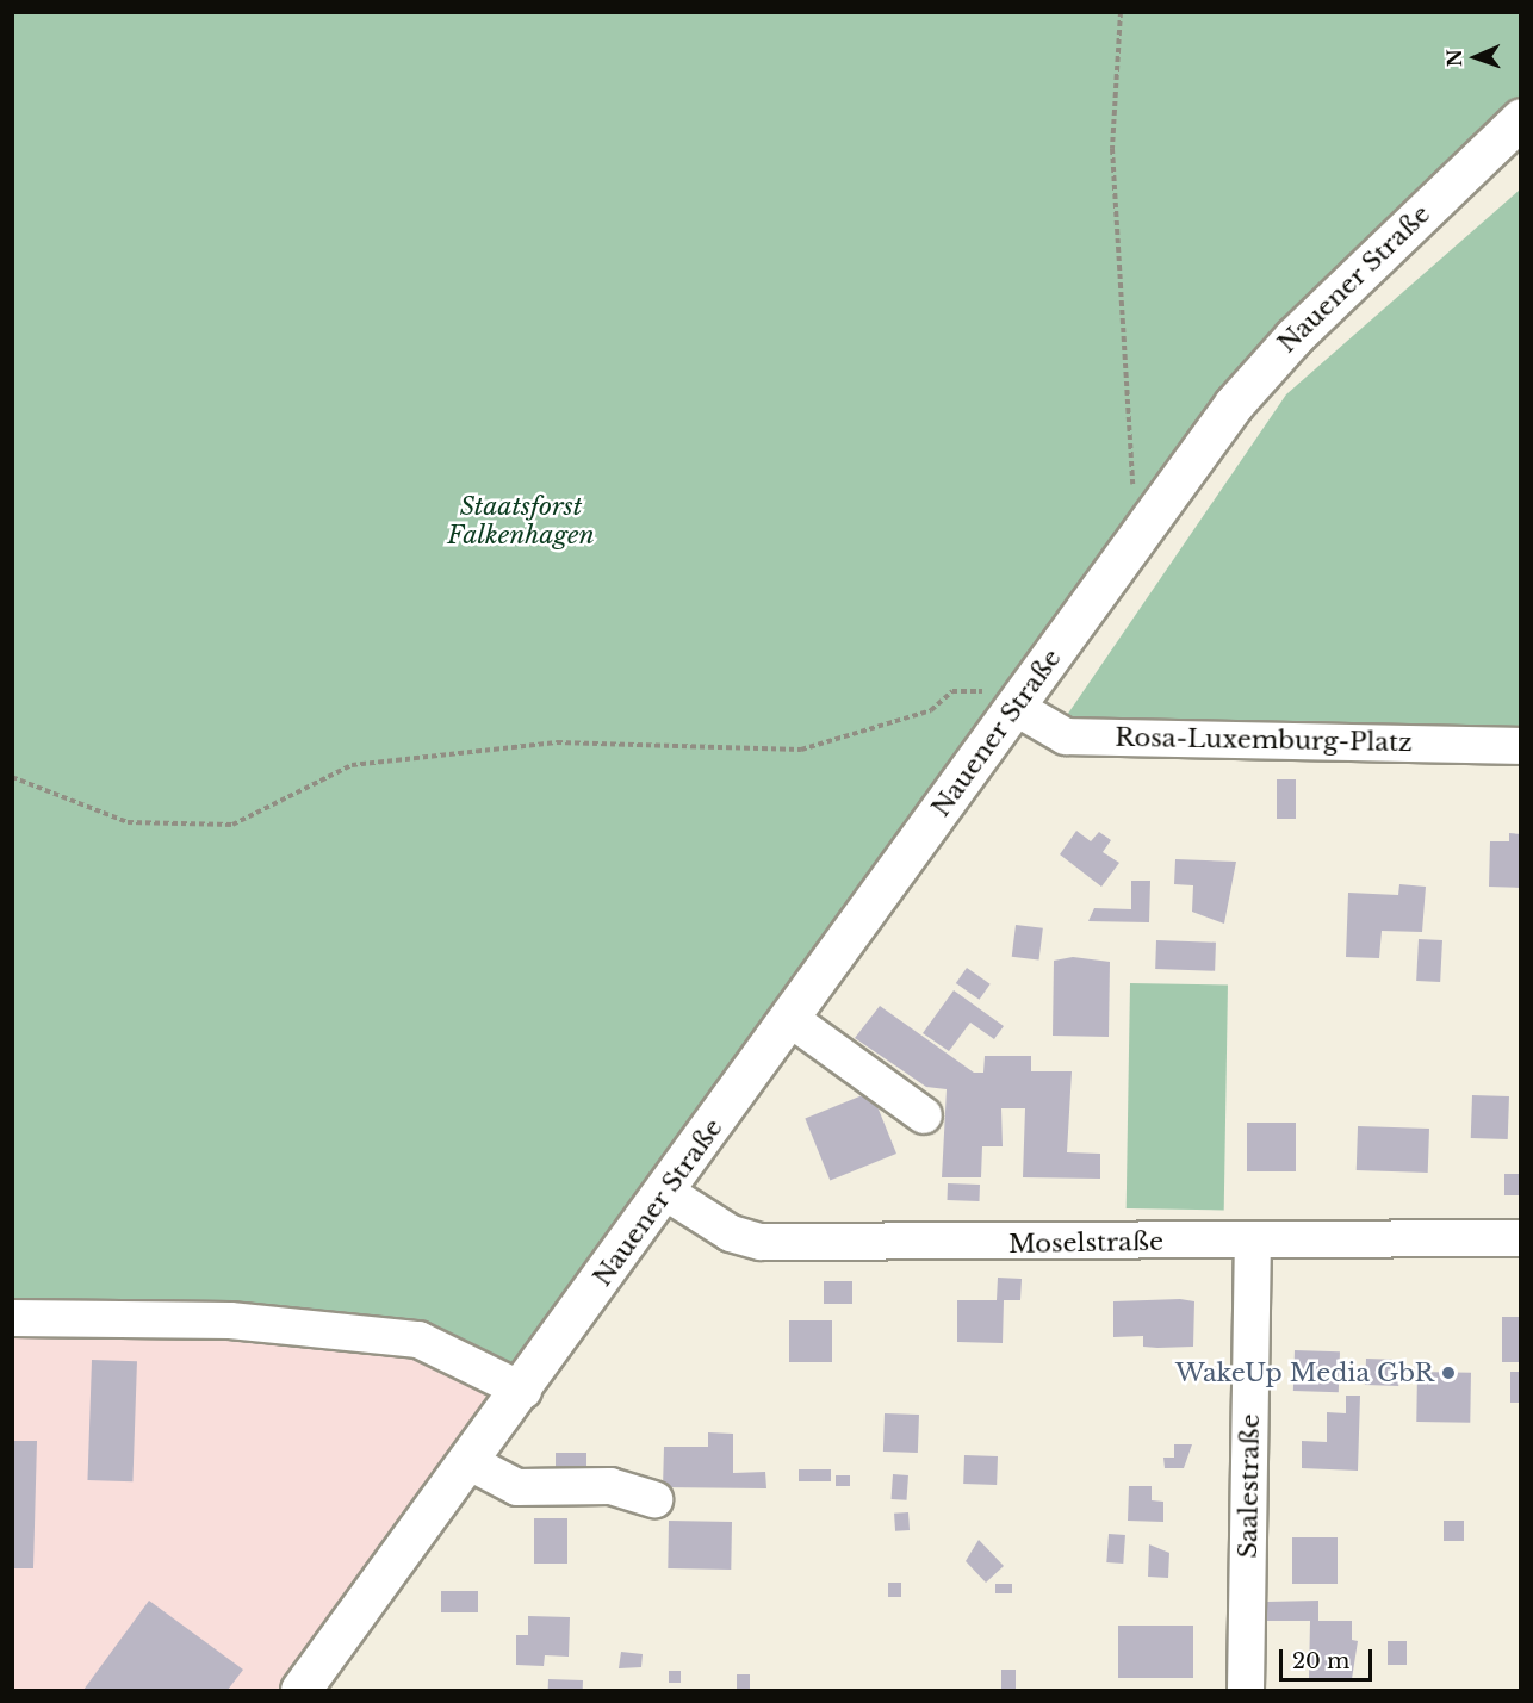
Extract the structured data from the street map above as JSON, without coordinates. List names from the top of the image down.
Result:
{
  "streets": {
    "main road": ["Nauener Straße"],
    "street": ["Rosa-Luxemburg-Platz", "Moselstraße", "Saalestraße"]
  },
  "crossings": [
    ["Nauener Straße", "Rosa-Luxemburg-Platz"],
    ["Nauener Straße", "Moselstraße"],
    ["Moselstraße", "Saalestraße"]
  ],
  "parks": ["Staatsforst Falkenhagen"],
  "places": ["WakeUp Media GbR"],
  "scale_bar": "20 m",
  "north": "left"
}
